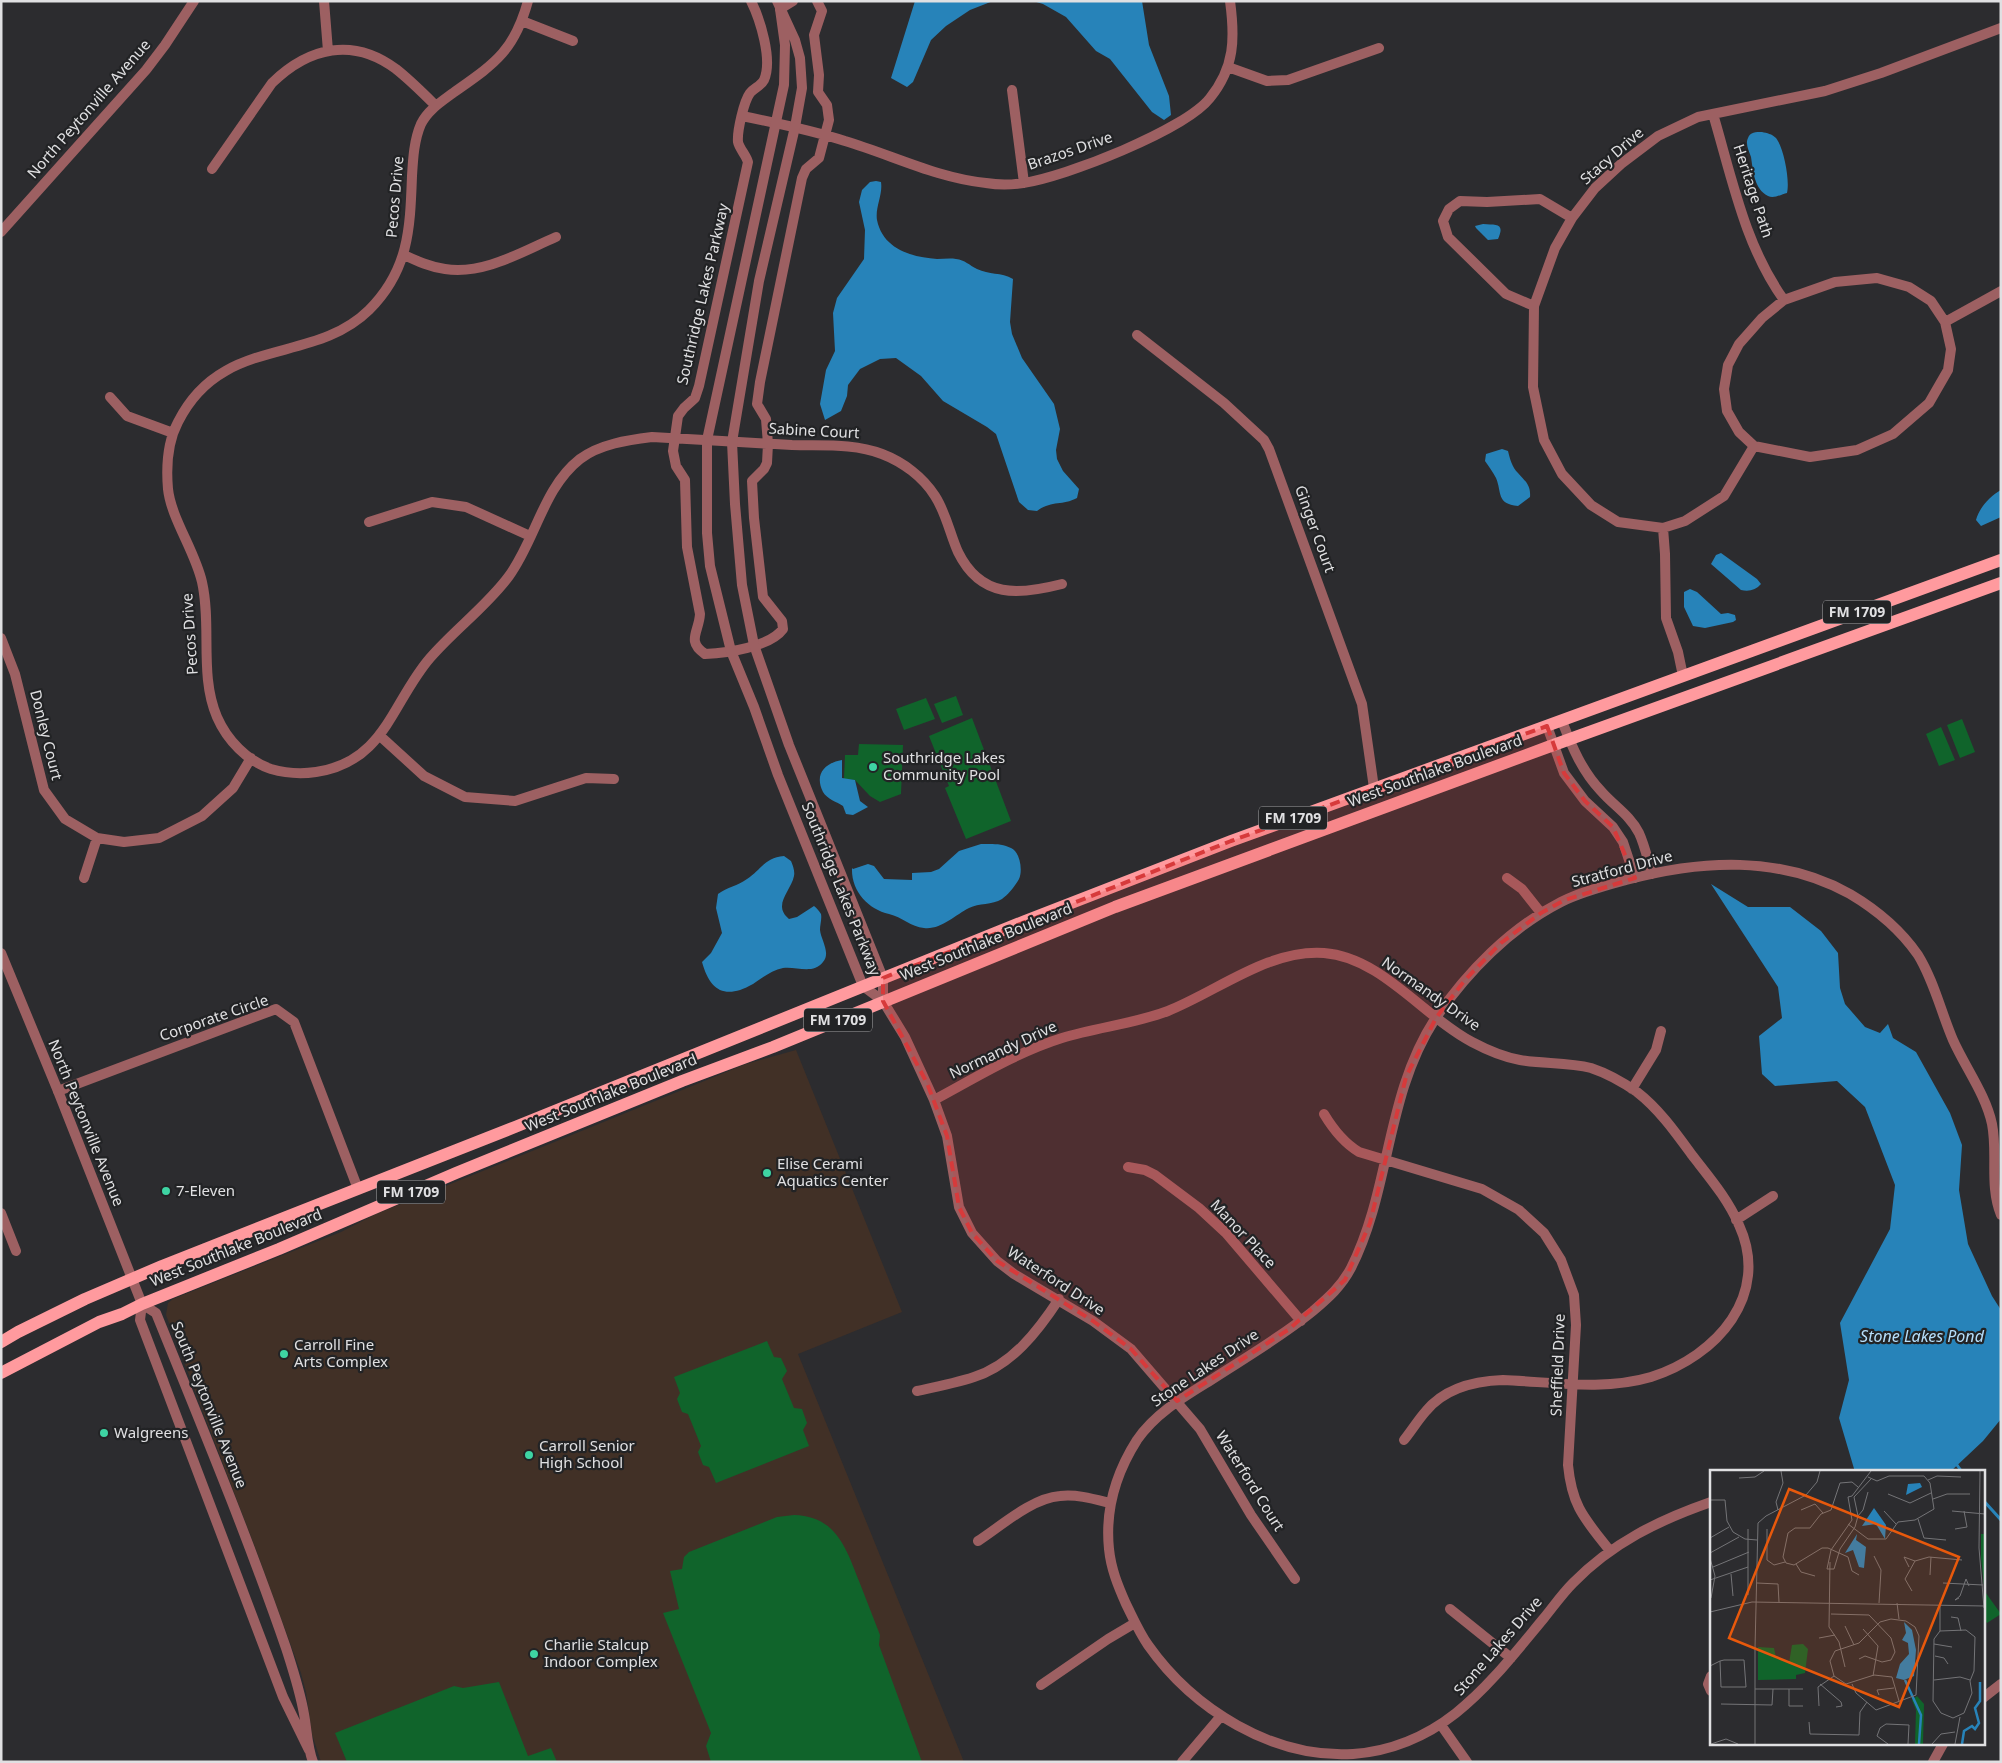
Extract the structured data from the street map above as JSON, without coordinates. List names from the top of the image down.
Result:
{
  "streets": {
    "main road": ["FM 1709", "West Southlake Boulevard"],
    "street": [
      "North Peytonville Avenue",
      "Brazos Drive",
      "Stacy Drive",
      "Heritage Path",
      "Pecos Drive",
      "Southridge Lakes Parkway",
      "Sabine Court",
      "Ginger Court",
      "Donley Court",
      "Stratford Drive",
      "Normandy Drive",
      "Corporate Circle",
      "Manor Place",
      "Waterford Drive",
      "Sheffield Drive",
      "Stone Lakes Drive",
      "South Peytonville Avenue",
      "Waterford Court"
    ]
  },
  "crossings": [
    ["North Peytonville Avenue", "West Southlake Boulevard"],
    ["North Peytonville Avenue", "Corporate Circle"],
    ["North Peytonville Avenue", "South Peytonville Avenue"],
    ["Brazos Drive", "Southridge Lakes Parkway"],
    ["Stacy Drive", "Heritage Path"],
    ["Pecos Drive", "Southridge Lakes Parkway"],
    ["Pecos Drive", "Sabine Court"],
    ["Pecos Drive", "Donley Court"],
    ["Southridge Lakes Parkway", "Sabine Court"],
    ["Southridge Lakes Parkway", "West Southlake Boulevard"],
    ["Southridge Lakes Parkway", "Waterford Drive"],
    ["Ginger Court", "West Southlake Boulevard"],
    ["West Southlake Boulevard", "Corporate Circle"],
    ["West Southlake Boulevard", "Waterford Drive"],
    ["West Southlake Boulevard", "South Peytonville Avenue"],
    ["Stratford Drive", "Normandy Drive"],
    ["Stratford Drive", "Stone Lakes Drive"],
    ["Normandy Drive", "Waterford Drive"],
    ["Normandy Drive", "Sheffield Drive"],
    ["Normandy Drive", "Stone Lakes Drive"],
    ["Manor Place", "Stone Lakes Drive"],
    ["Waterford Drive", "Stone Lakes Drive"],
    ["Waterford Drive", "Waterford Court"],
    ["Sheffield Drive", "Stone Lakes Drive"],
    ["Stone Lakes Drive", "Waterford Court"]
  ],
  "water": ["Stone Lakes Pond"],
  "places": [
    "Southridge Lakes Community Pool",
    "Elise Cerami Aquatics Center",
    "7-Eleven",
    "Carroll Fine Arts Complex",
    "Walgreens",
    "Carroll Senior High School",
    "Charlie Stalcup Indoor Complex"
  ]
}
